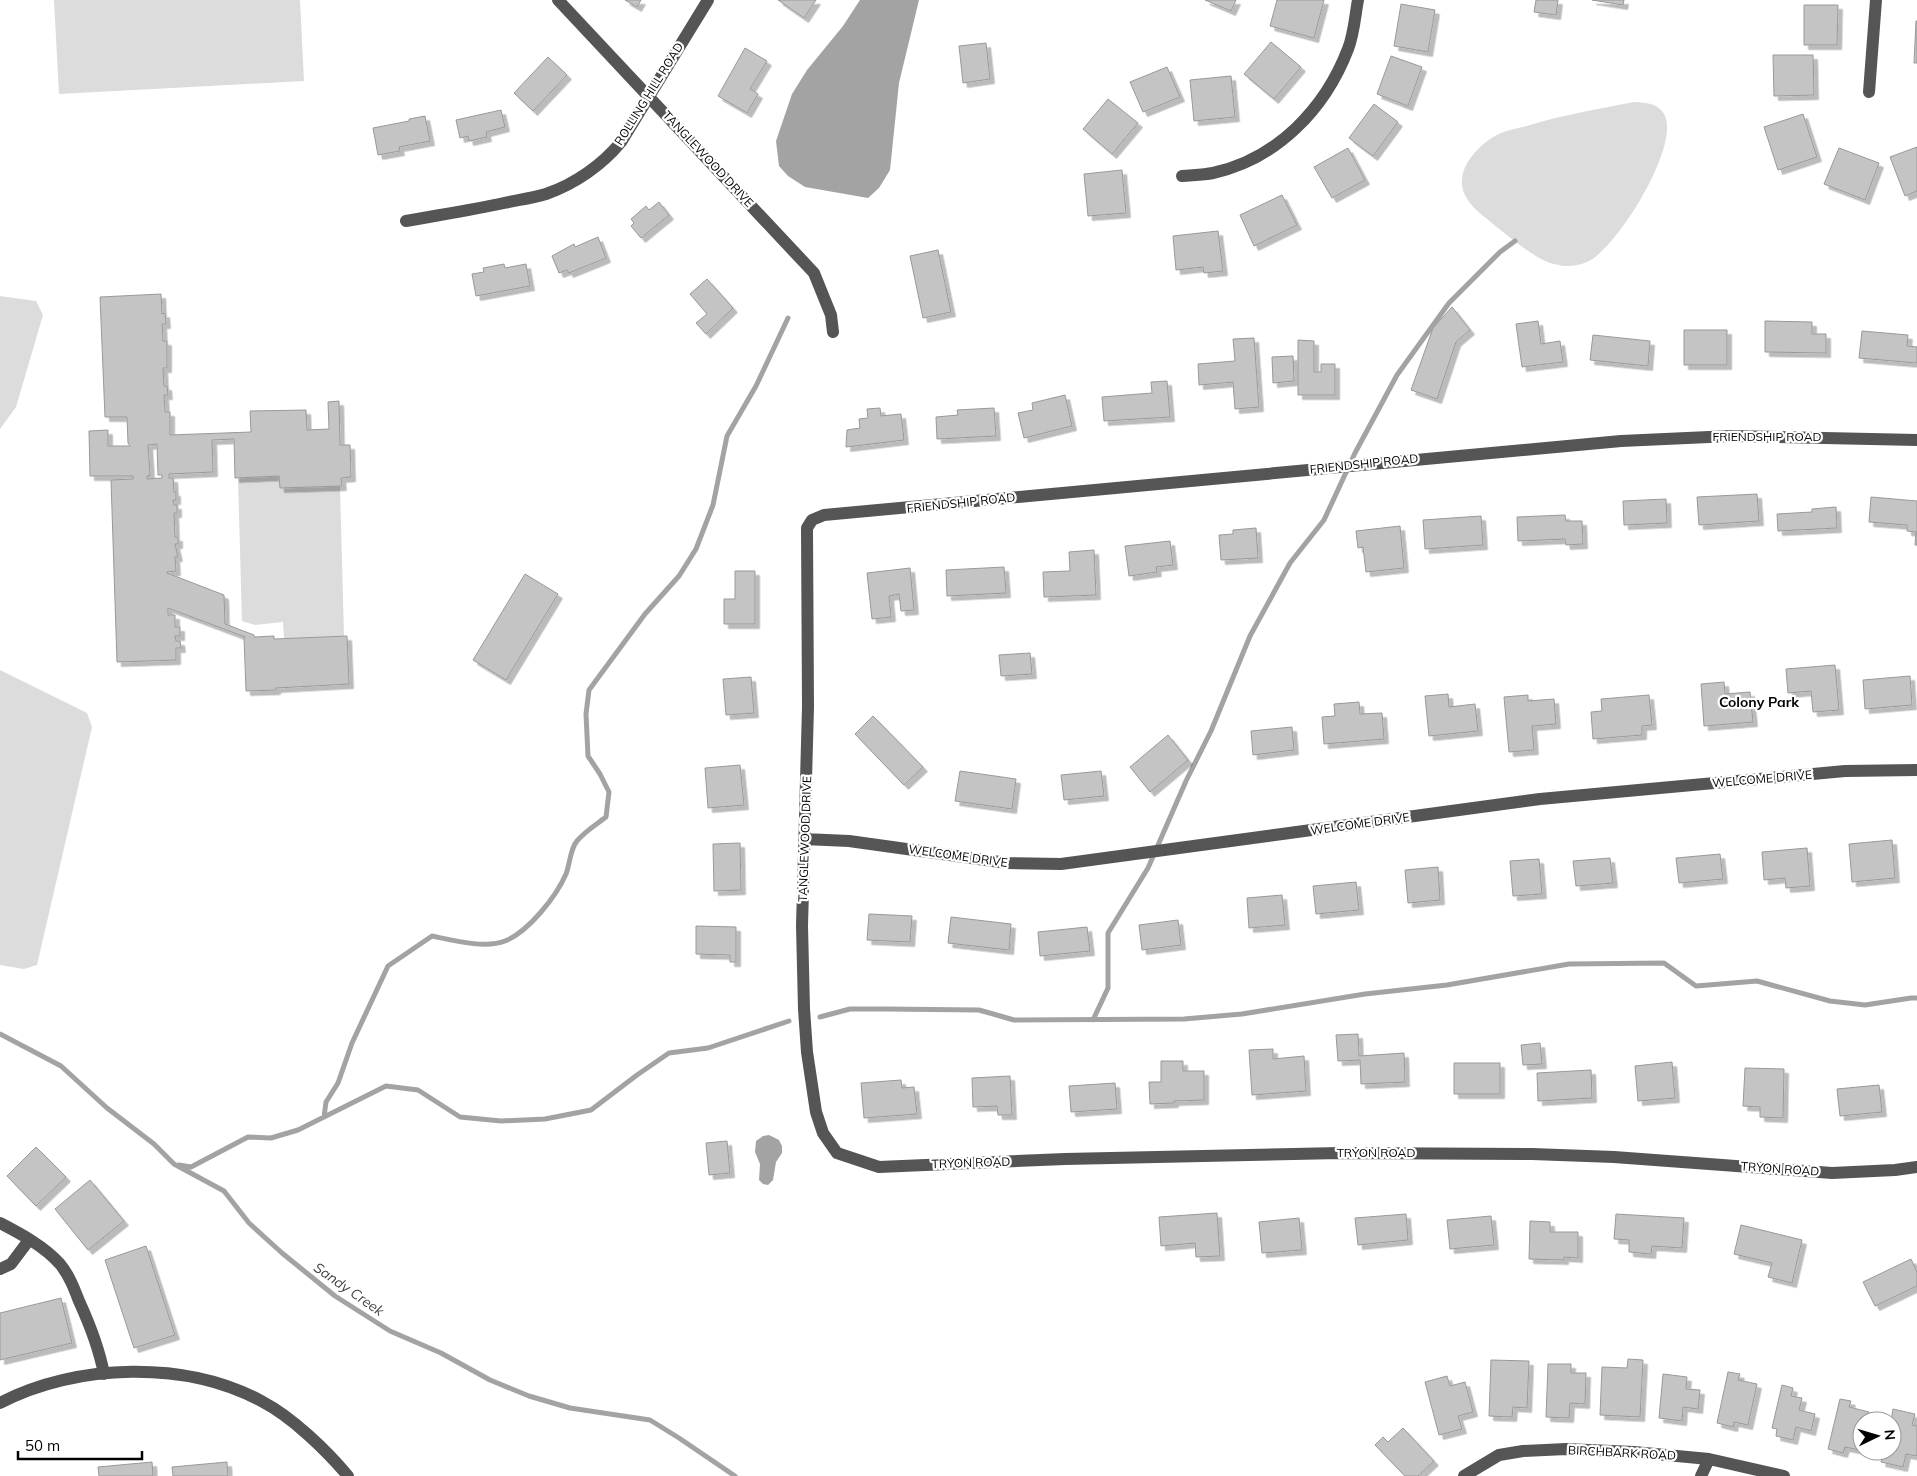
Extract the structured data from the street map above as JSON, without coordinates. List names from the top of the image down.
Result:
{
  "streets": {
    "street": [
      "ROLLING HILL ROAD",
      "TANGLEWOOD DRIVE",
      "FRIENDSHIP ROAD",
      "WELCOME DRIVE",
      "TRYON ROAD",
      "BIRCHBARK ROAD"
    ]
  },
  "crossings": [
    ["ROLLING HILL ROAD", "TANGLEWOOD DRIVE"],
    ["TANGLEWOOD DRIVE", "FRIENDSHIP ROAD"],
    ["TANGLEWOOD DRIVE", "WELCOME DRIVE"],
    ["TANGLEWOOD DRIVE", "TRYON ROAD"]
  ],
  "districts": ["Colony Park"],
  "water": ["Sandy Creek"],
  "scale_bar": "50 m",
  "north": "right"
}
